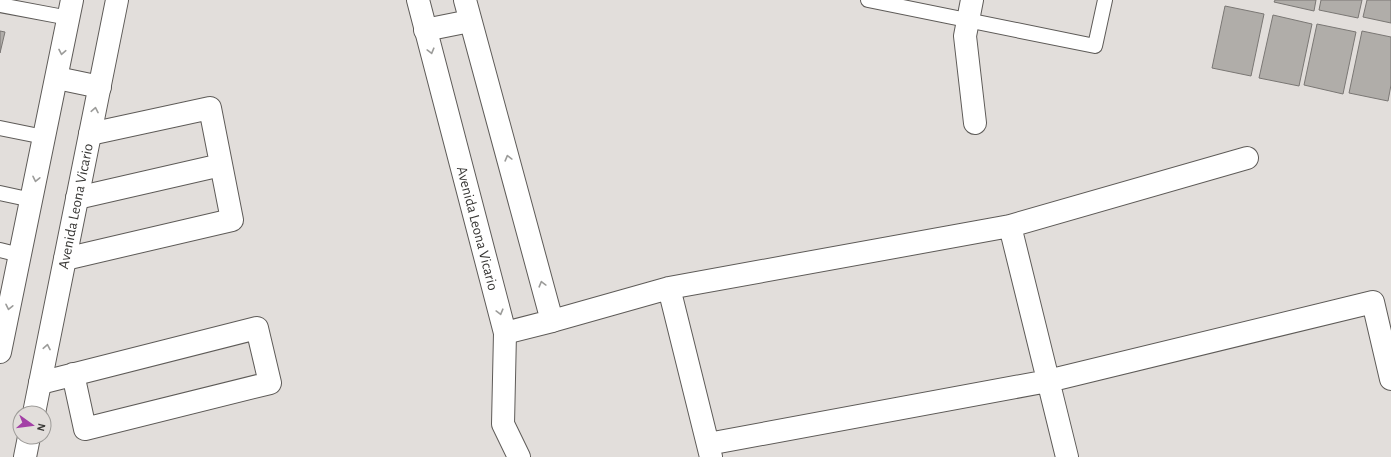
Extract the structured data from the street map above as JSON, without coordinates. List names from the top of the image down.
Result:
{
  "streets": {
    "street": ["Avenida Leona Vicario"]
  },
  "north": "right"
}
